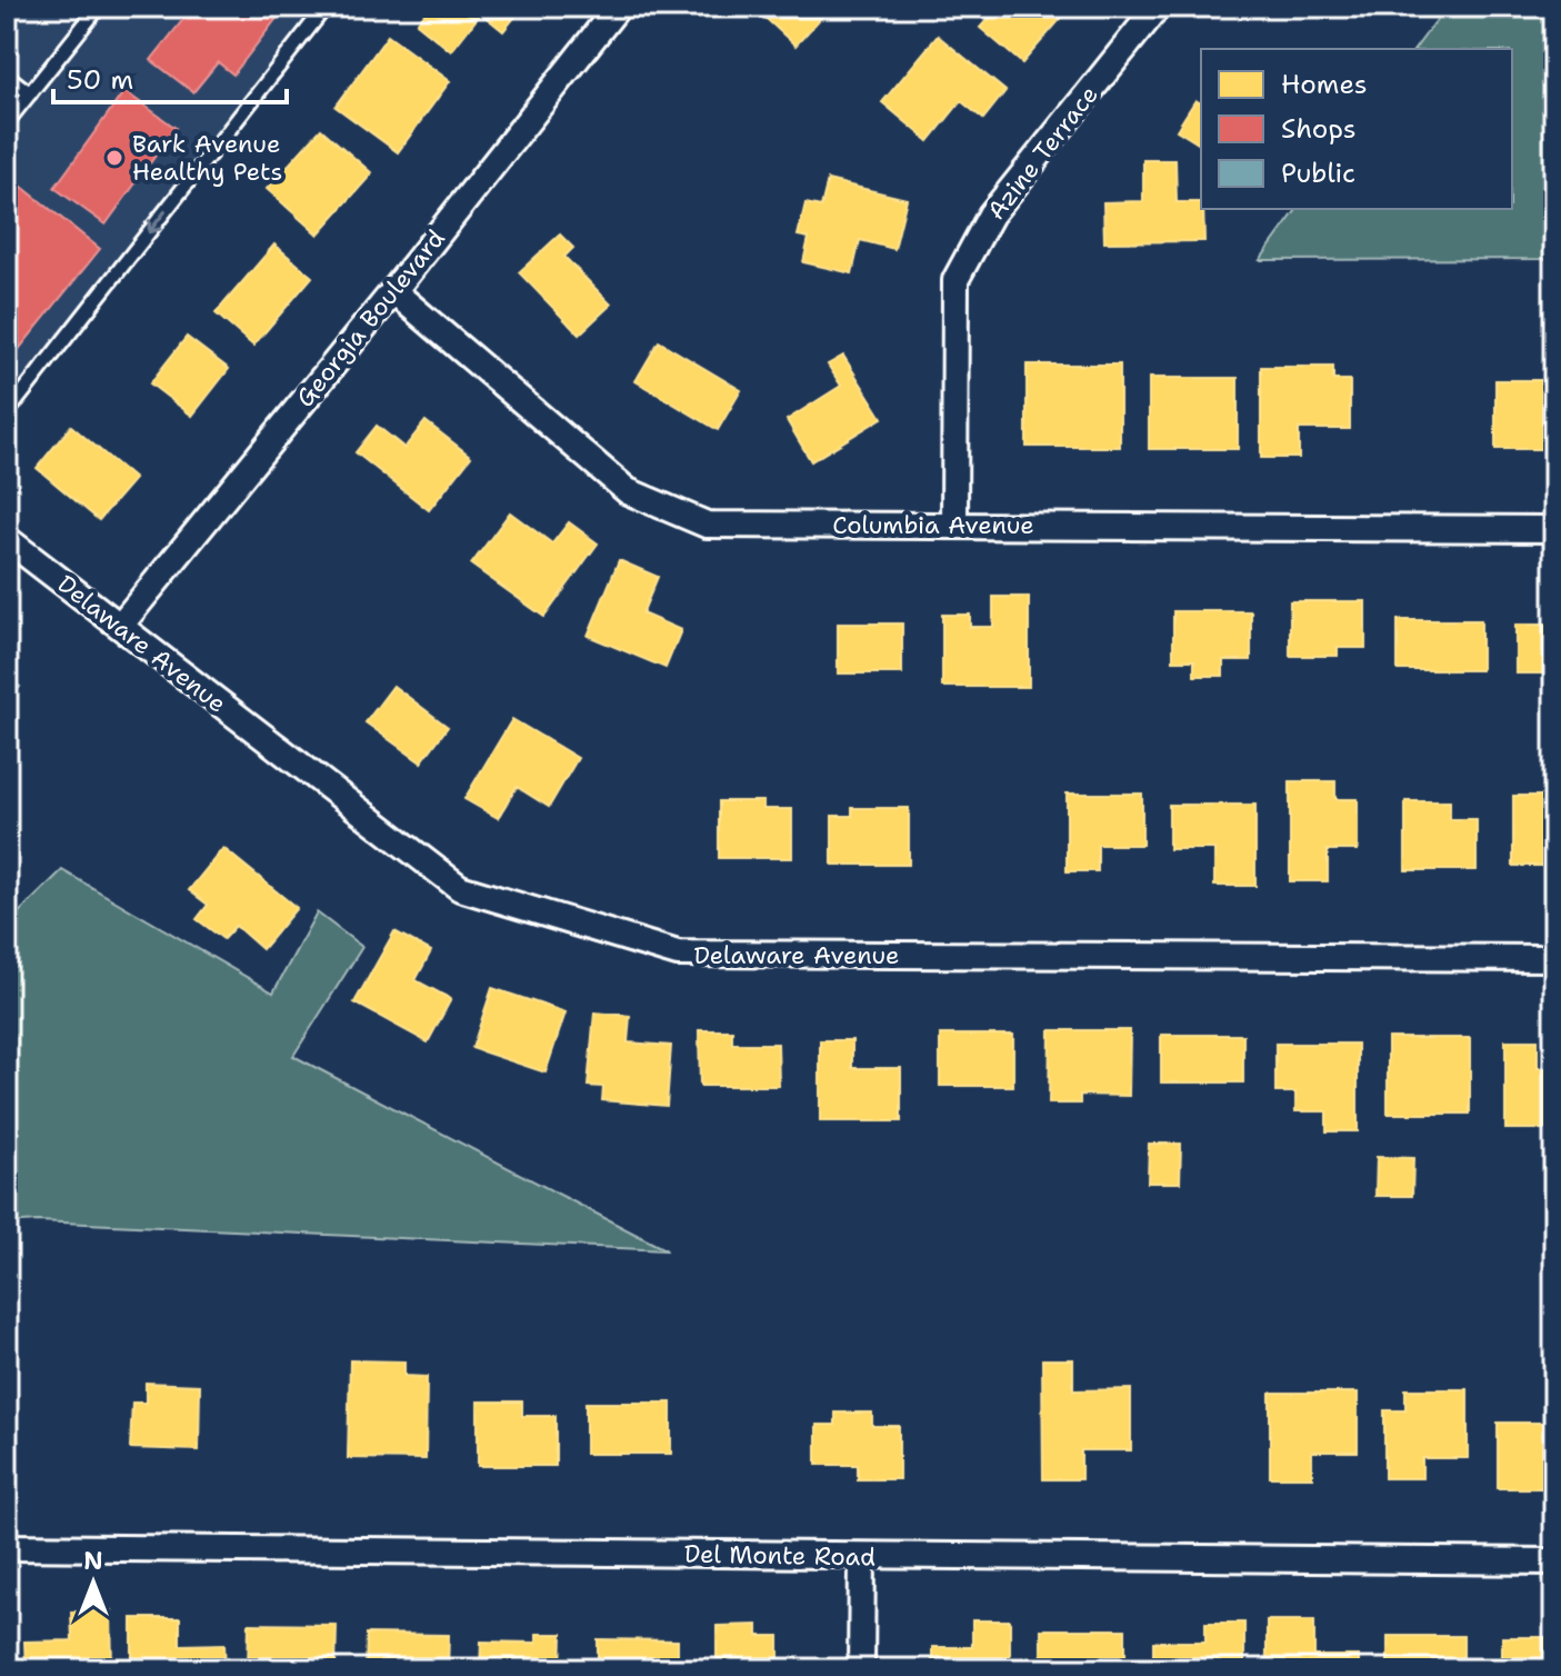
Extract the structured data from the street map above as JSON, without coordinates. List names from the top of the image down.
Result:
{
  "streets": {
    "street": [
      "Azine Terrace",
      "Georgia Boulevard",
      "Columbia Avenue",
      "Delaware Avenue",
      "Del Monte Road"
    ]
  },
  "crossings": [
    ["Azine Terrace", "Columbia Avenue"],
    ["Georgia Boulevard", "Columbia Avenue"],
    ["Georgia Boulevard", "Delaware Avenue"]
  ],
  "places": ["Bark Avenue Healthy Pets"],
  "legend": ["Homes", "Shops", "Public"],
  "scale_bar": "50 m",
  "north": "top"
}
